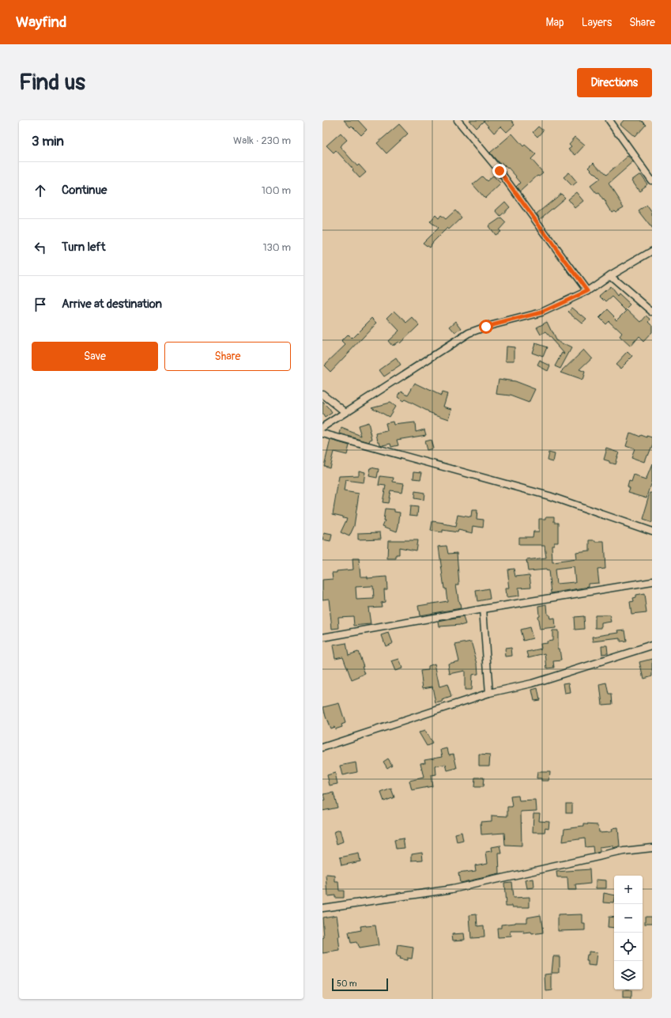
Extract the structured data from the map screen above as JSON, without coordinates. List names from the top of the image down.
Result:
{
  "scale_bar": "50 m",
  "page": {
    "header": "Wayfind",
    "nav": ["Map", "Layers", "Share"],
    "buttons": [
      "Directions",
      ["Save", "Share"]
    ],
    "title": "Find us",
    "heading": ["3 min", "Walk · 230 m"],
    "list": [
      ["Continue", "100 m"],
      ["Turn left", "130 m"],
      "Arrive at destination"
    ],
    "map_buttons": ["+", "−"],
    "scale": "50 m"
  }
}
